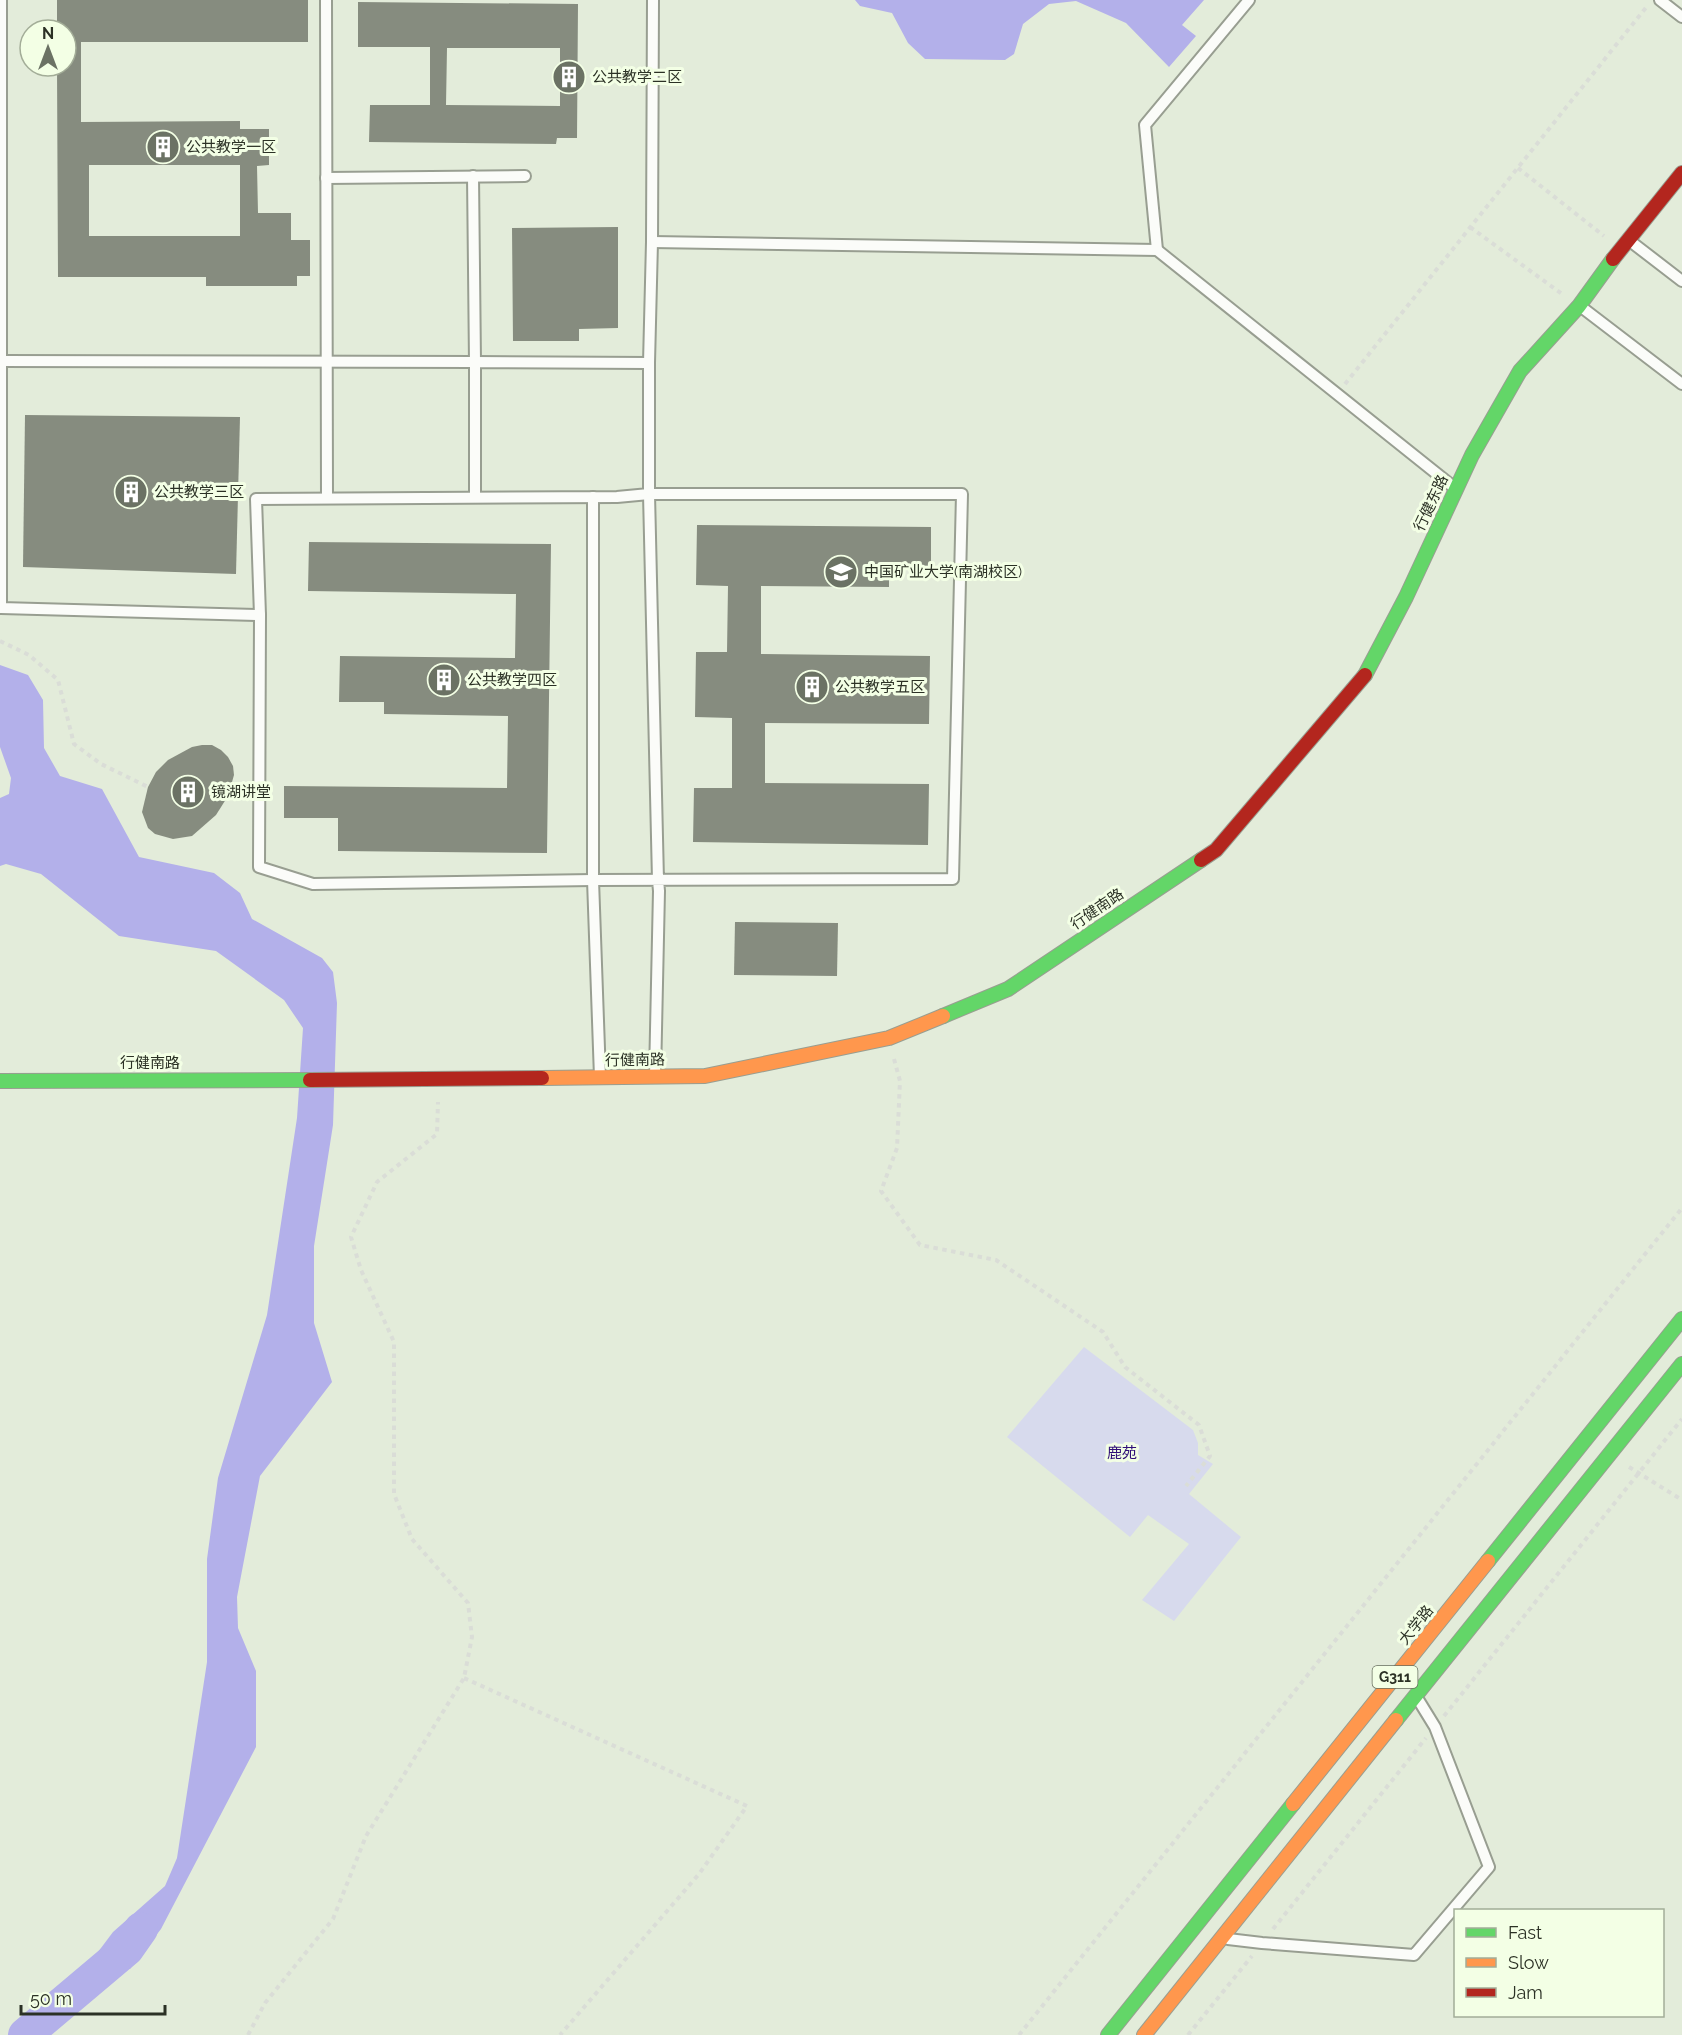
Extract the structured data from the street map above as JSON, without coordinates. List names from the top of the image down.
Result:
{
  "streets": {
    "main road": [
      "行健东路",
      "行健南路",
      "大学路",
      "G311"
    ]
  },
  "crossings": [
    ["行健东路", "行健南路"]
  ],
  "parks": ["鹿苑"],
  "places": {
    "building": [
      "公共教学二区",
      "公共教学一区",
      "公共教学三区",
      "公共教学四区",
      "公共教学五区",
      "镜湖讲堂"
    ],
    "school or university": ["中国矿业大学(南湖校区)"]
  },
  "legend": ["Fast", "Slow", "Jam"],
  "scale_bar": "50 m",
  "north": "top"
}
